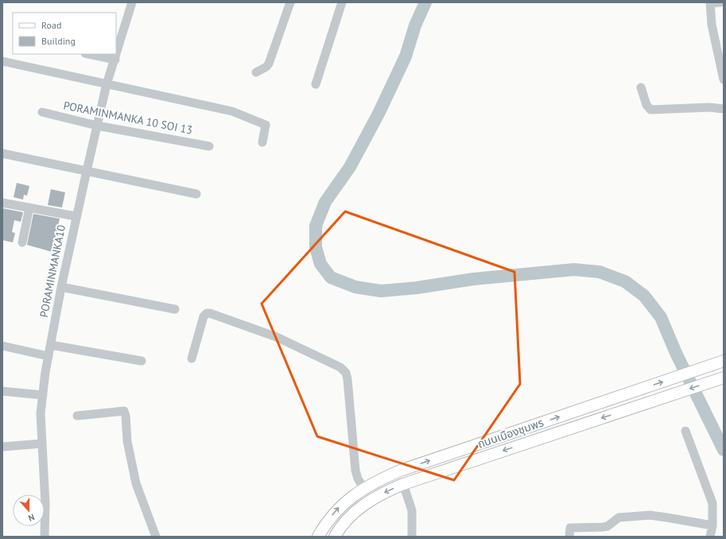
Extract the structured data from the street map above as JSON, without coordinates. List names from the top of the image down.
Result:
{
  "streets": {
    "main road": ["ถนนเมืองชุมพร"],
    "street": ["PORAMINMANKA 10 SOI 13", "PORAMINMANKA10"]
  },
  "crossings": [
    ["PORAMINMANKA 10 SOI 13", "PORAMINMANKA10"]
  ],
  "legend": ["Road", "Building"],
  "north": "bottom"
}
